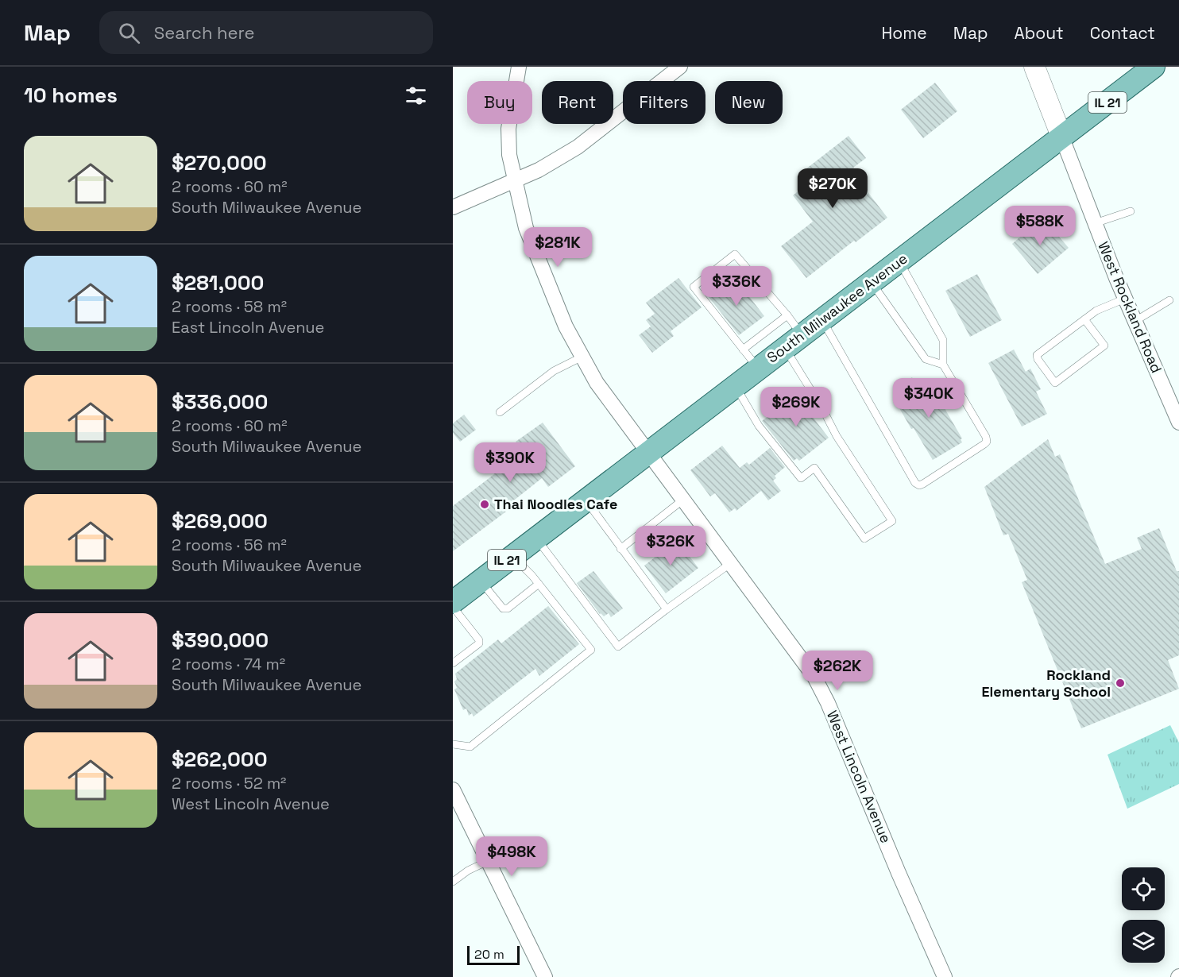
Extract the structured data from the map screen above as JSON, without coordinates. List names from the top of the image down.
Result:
{
  "streets": {
    "main road": ["IL 21", "South Milwaukee Avenue"],
    "street": ["West Rockland Road", "West Lincoln Avenue"]
  },
  "crossings": [
    ["West Rockland Road", "South Milwaukee Avenue"],
    ["South Milwaukee Avenue", "West Lincoln Avenue"]
  ],
  "places": ["Thai Noodles Cafe", "Rockland Elementary School"],
  "scale_bar": "20 m",
  "page": {
    "header": "Map",
    "search": "Search here",
    "nav": [
      "Home",
      "Map",
      "About",
      "Contact"
    ],
    "heading": "10 homes",
    "chip": [
      "Buy",
      "Rent",
      "Filters",
      "New"
    ],
    "list": [
      {
        "name": "$270,000",
        "note": "2 rooms · 60 m² · South Milwaukee Avenue"
      },
      {
        "name": "$281,000",
        "note": "2 rooms · 58 m² · East Lincoln Avenue"
      },
      {
        "name": "$336,000",
        "note": "2 rooms · 60 m² · South Milwaukee Avenue"
      },
      {
        "name": "$269,000",
        "note": "2 rooms · 56 m² · South Milwaukee Avenue"
      },
      {
        "name": "$390,000",
        "note": "2 rooms · 74 m² · South Milwaukee Avenue"
      },
      {
        "name": "$262,000",
        "note": "2 rooms · 52 m² · West Lincoln Avenue"
      }
    ],
    "price": [
      "$270K",
      "$588K",
      "$281K",
      "$336K",
      "$340K",
      "$269K",
      "$390K",
      "$326K",
      "$262K",
      "$498K"
    ],
    "scale": "20 m"
  }
}
